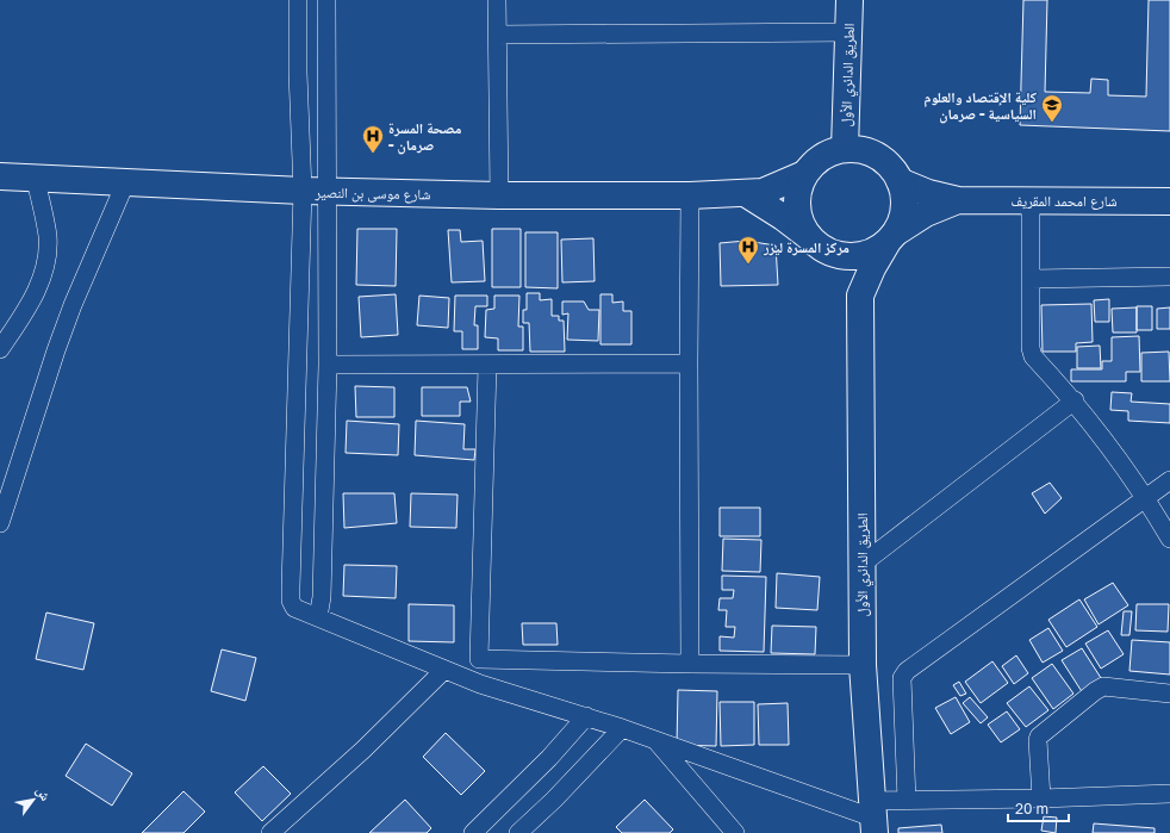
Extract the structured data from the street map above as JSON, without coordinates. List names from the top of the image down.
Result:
{
  "streets": {
    "street": ["الطريق الدائري الأول", "شارع موسى بن النصير", "شارع امحمد المقريف"]
  },
  "crossings": [
    ["الطريق الدائري الأول", "شارع موسى بن النصير"],
    ["الطريق الدائري الأول", "شارع امحمد المقريف"],
    ["شارع موسى بن النصير", "شارع امحمد المقريف"]
  ],
  "places": {
    "school or university": ["كلية الإقتصاد والعلوم السياسية - صرمان"],
    "hospital": ["مصحة المسرة - صرمان", "مركز المسرة ليزر"]
  },
  "scale_bar": "20 m",
  "north": "top right"
}
